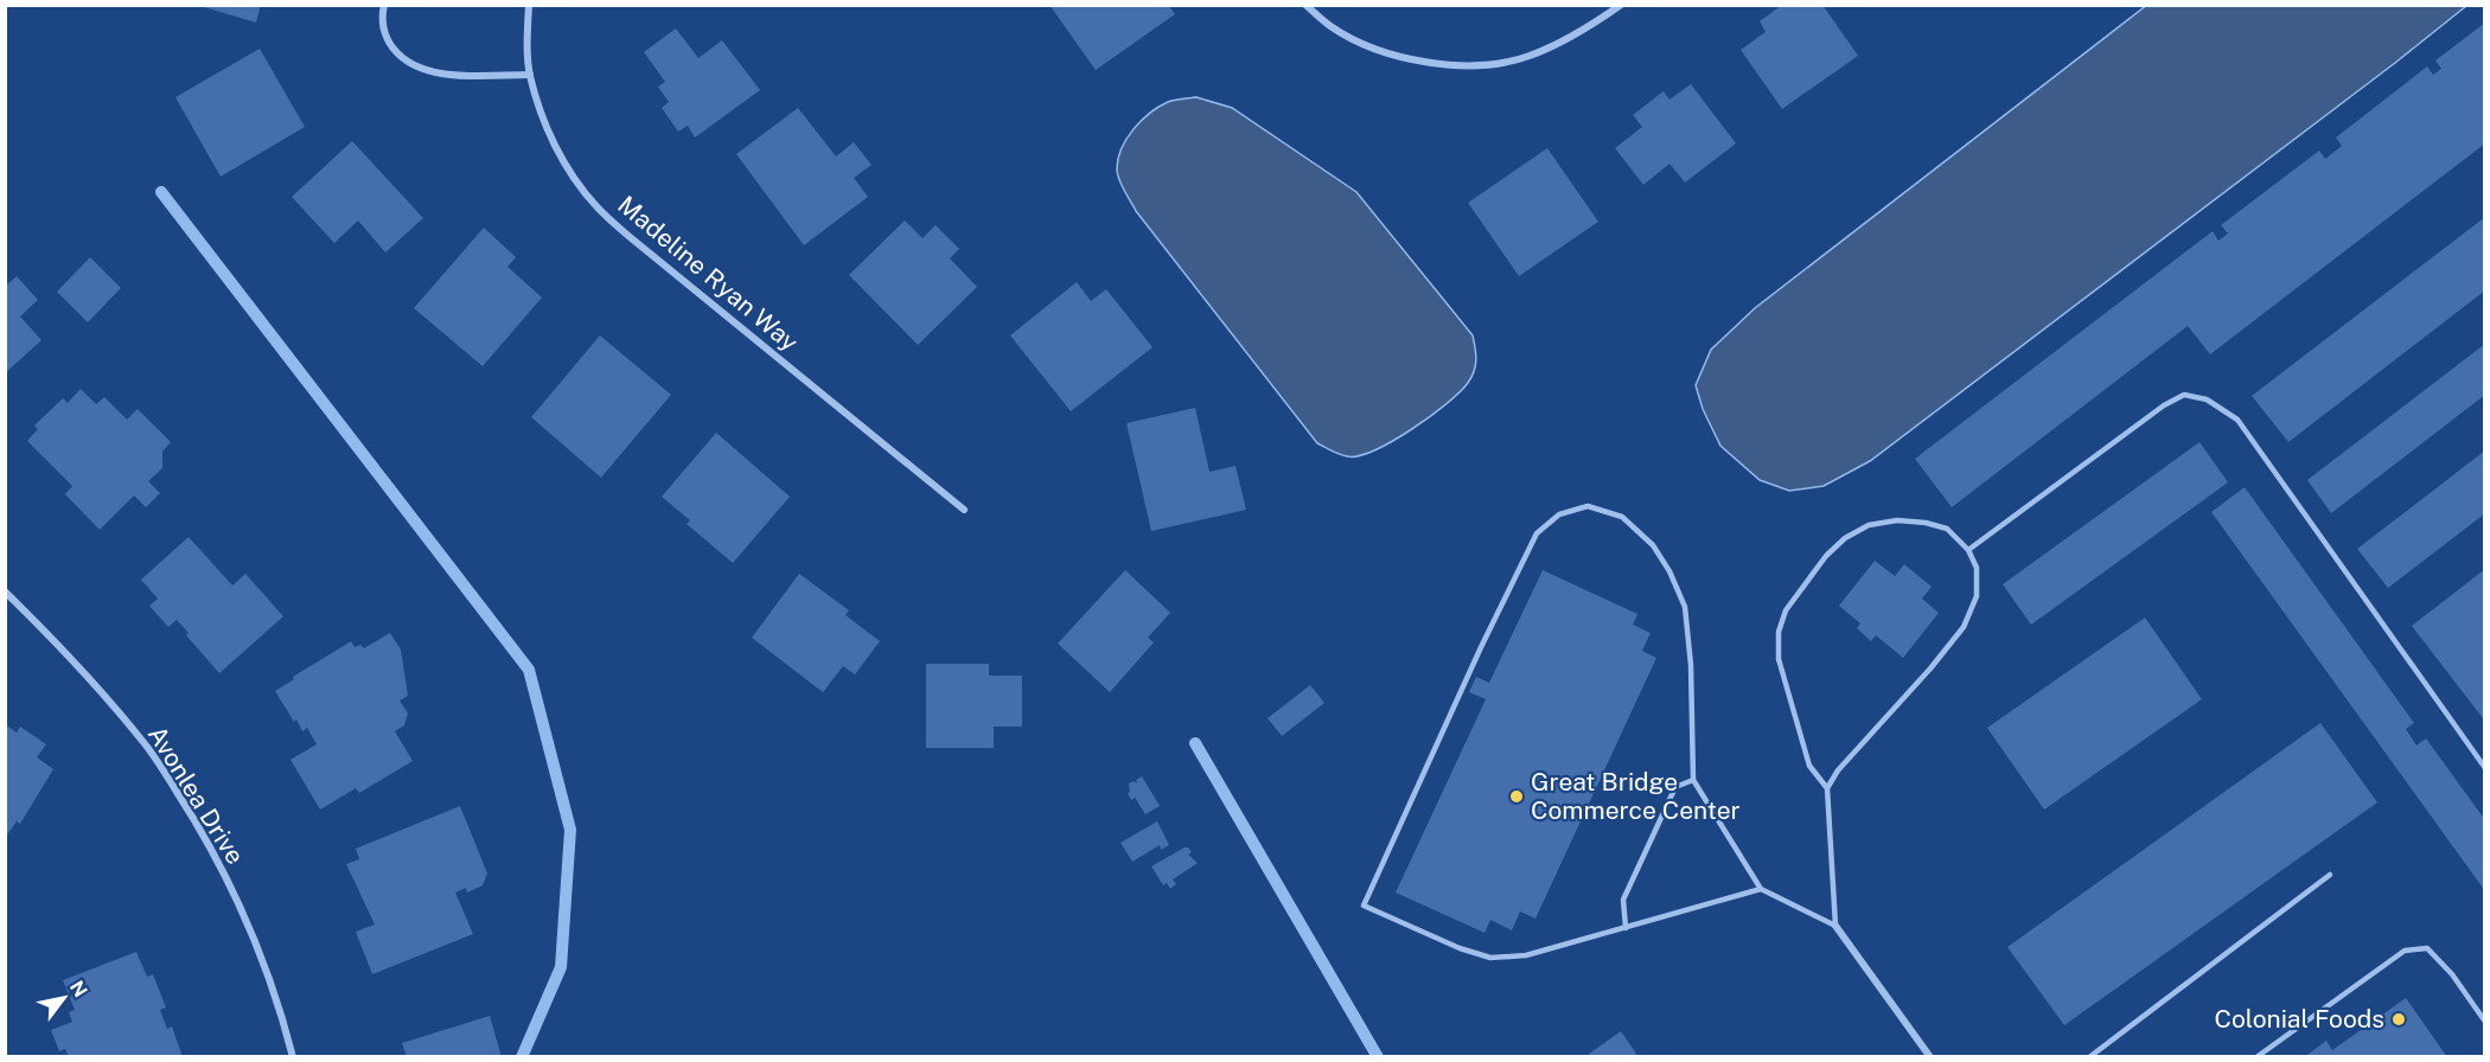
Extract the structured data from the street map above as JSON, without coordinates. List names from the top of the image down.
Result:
{
  "streets": {
    "street": ["Madeline Ryan Way", "Avonlea Drive"]
  },
  "places": ["Great Bridge Commerce Center", "Colonial Foods"],
  "north": "top right"
}
